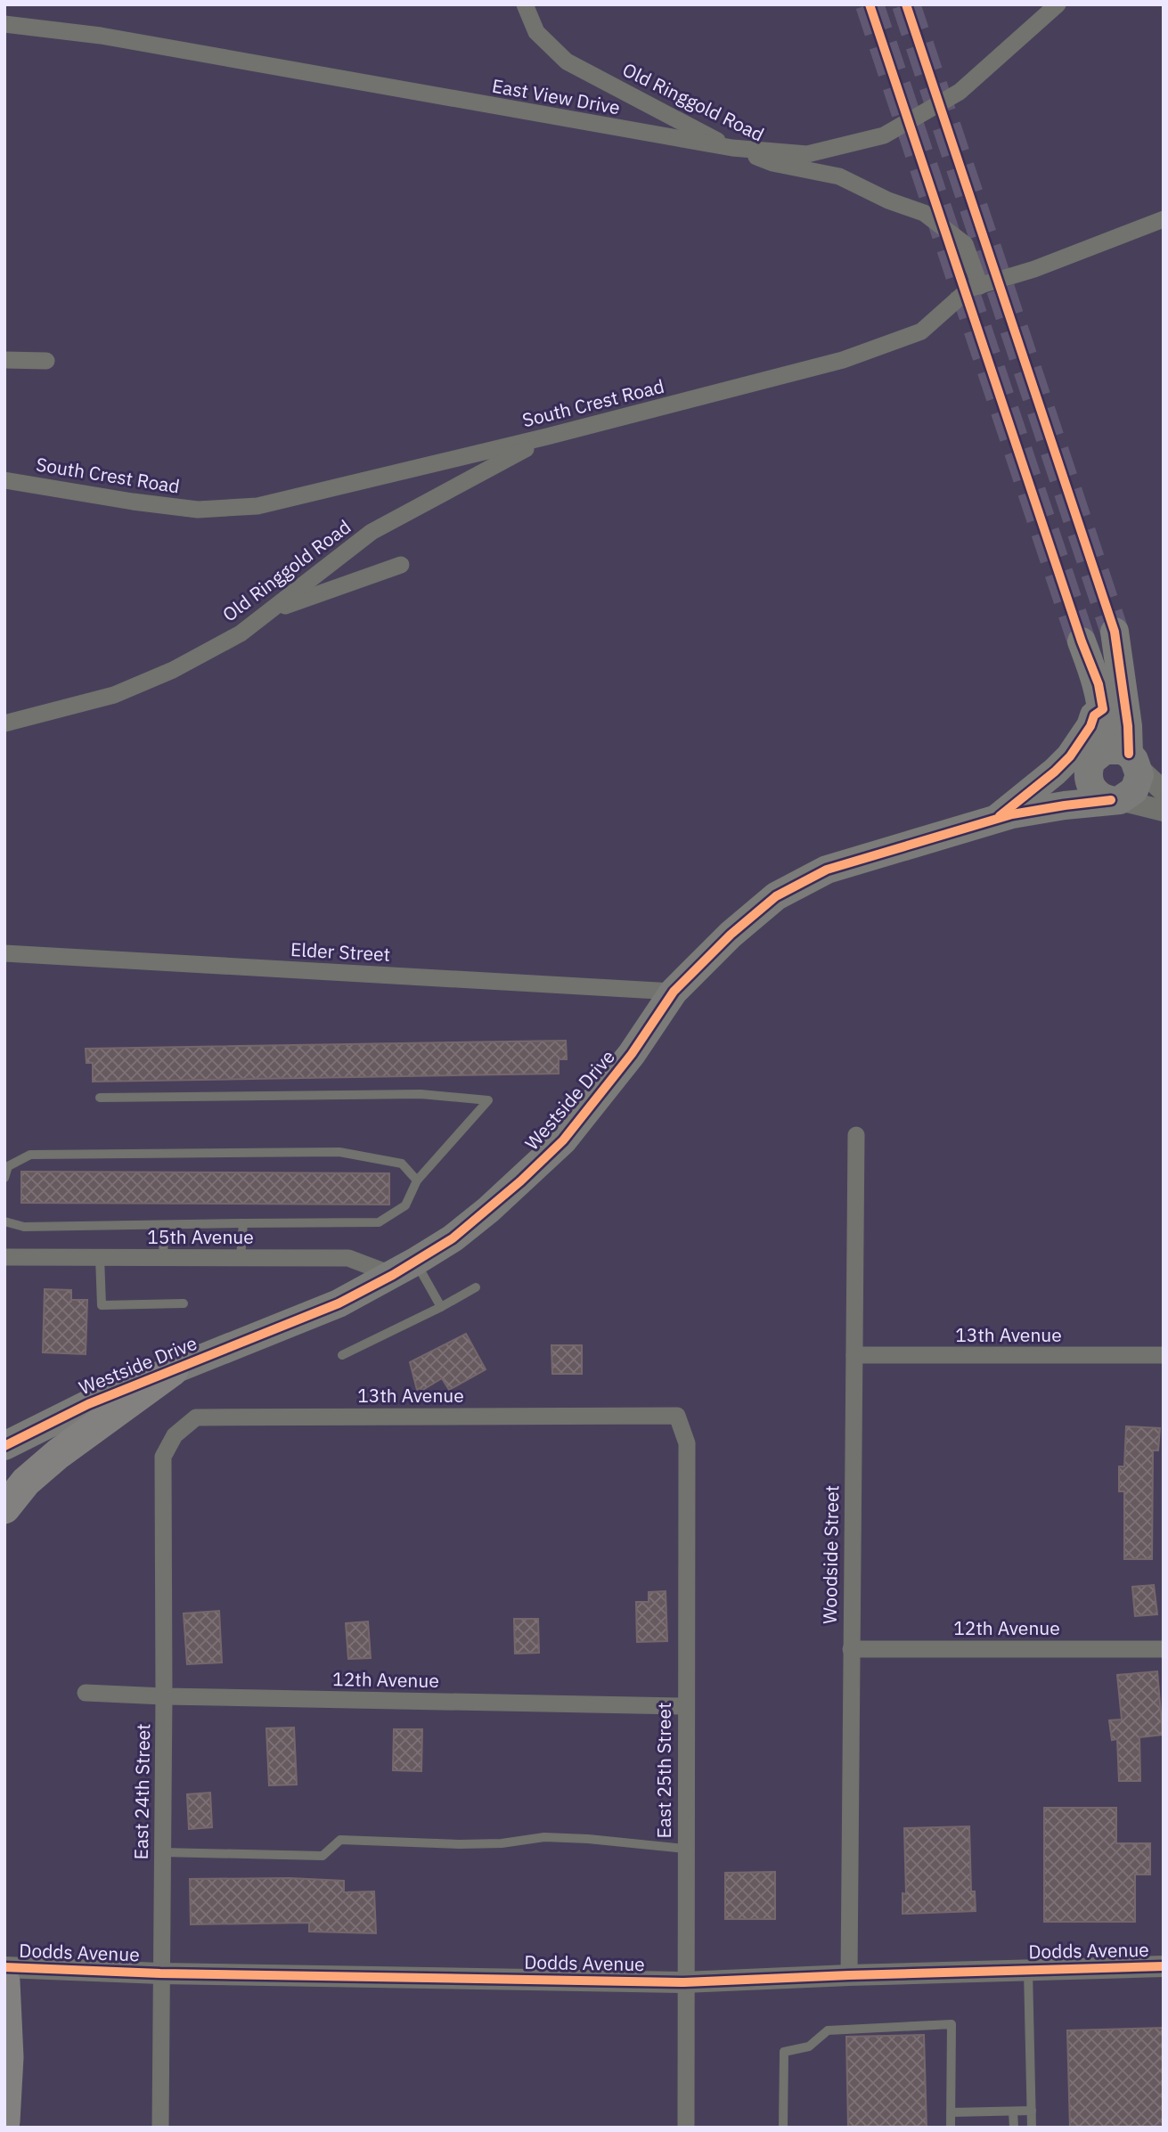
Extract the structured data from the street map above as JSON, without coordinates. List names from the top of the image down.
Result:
{
  "streets": {
    "main road": ["Westside Drive"],
    "street": [
      "East View Drive",
      "Old Ringgold Road",
      "South Crest Road",
      "Elder Street",
      "15th Avenue",
      "13th Avenue",
      "Woodside Street",
      "12th Avenue",
      "East 25th Street",
      "East 24th Street",
      "Dodds Avenue"
    ]
  },
  "crossings": [
    ["East View Drive", "Old Ringgold Road"],
    ["Old Ringgold Road", "South Crest Road"],
    ["Elder Street", "Westside Drive"],
    ["Westside Drive", "15th Avenue"],
    ["13th Avenue", "Woodside Street"],
    ["13th Avenue", "East 25th Street"],
    ["13th Avenue", "East 24th Street"],
    ["Woodside Street", "12th Avenue"],
    ["Woodside Street", "Dodds Avenue"],
    ["12th Avenue", "East 25th Street"],
    ["12th Avenue", "East 24th Street"],
    ["East 25th Street", "Dodds Avenue"],
    ["East 24th Street", "Dodds Avenue"]
  ]
}
